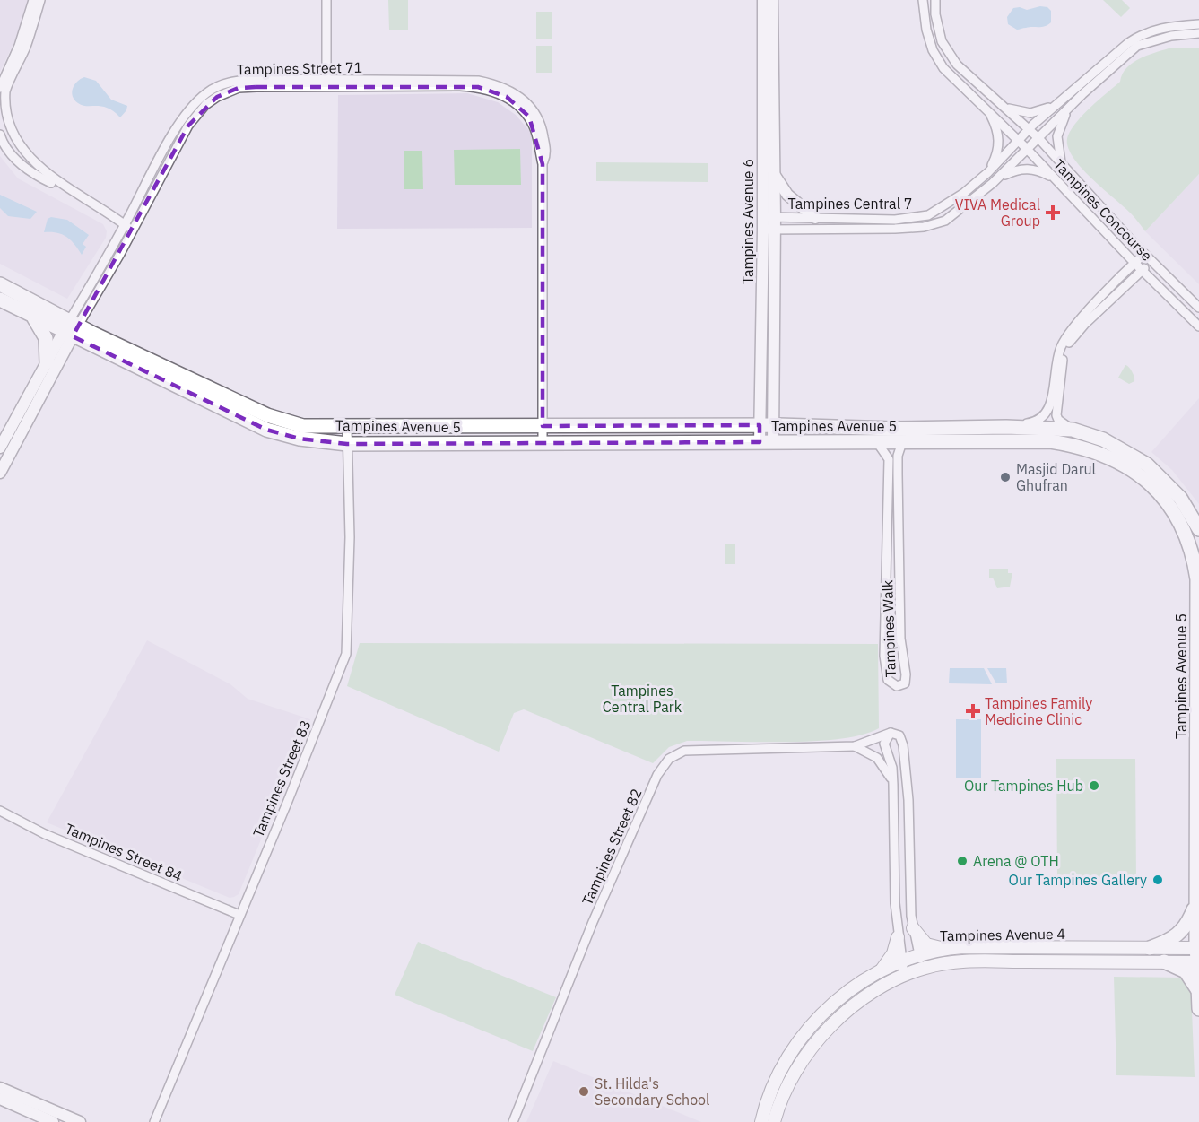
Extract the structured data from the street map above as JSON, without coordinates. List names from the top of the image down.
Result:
{
  "streets": {
    "main road": ["Tampines Avenue 5", "Tampines Avenue 4"],
    "street": [
      "Tampines Street 71",
      "Tampines Central 7",
      "Tampines Concourse",
      "Tampines Avenue 6",
      "Tampines Walk",
      "Tampines Street 83",
      "Tampines Street 82",
      "Tampines Street 84"
    ]
  },
  "crossings": [
    ["Tampines Street 71", "Tampines Avenue 5"],
    ["Tampines Central 7", "Tampines Concourse"],
    ["Tampines Central 7", "Tampines Avenue 6"],
    ["Tampines Avenue 6", "Tampines Avenue 5"],
    ["Tampines Avenue 5", "Tampines Walk"],
    ["Tampines Avenue 5", "Tampines Street 83"],
    ["Tampines Avenue 5", "Tampines Avenue 4"],
    ["Tampines Street 83", "Tampines Street 84"],
    ["Tampines Street 82", "Tampines Avenue 4"]
  ],
  "parks": ["Tampines Central Park"],
  "places": {
    "health": ["VIVA Medical Group", "Tampines Family Medicine Clinic"],
    "other": [
      "Masjid Darul Ghufran",
      "Our Tampines Hub",
      "Arena @ OTH",
      "Our Tampines Gallery",
      "St. Hilda's Secondary School"
    ]
  }
}
